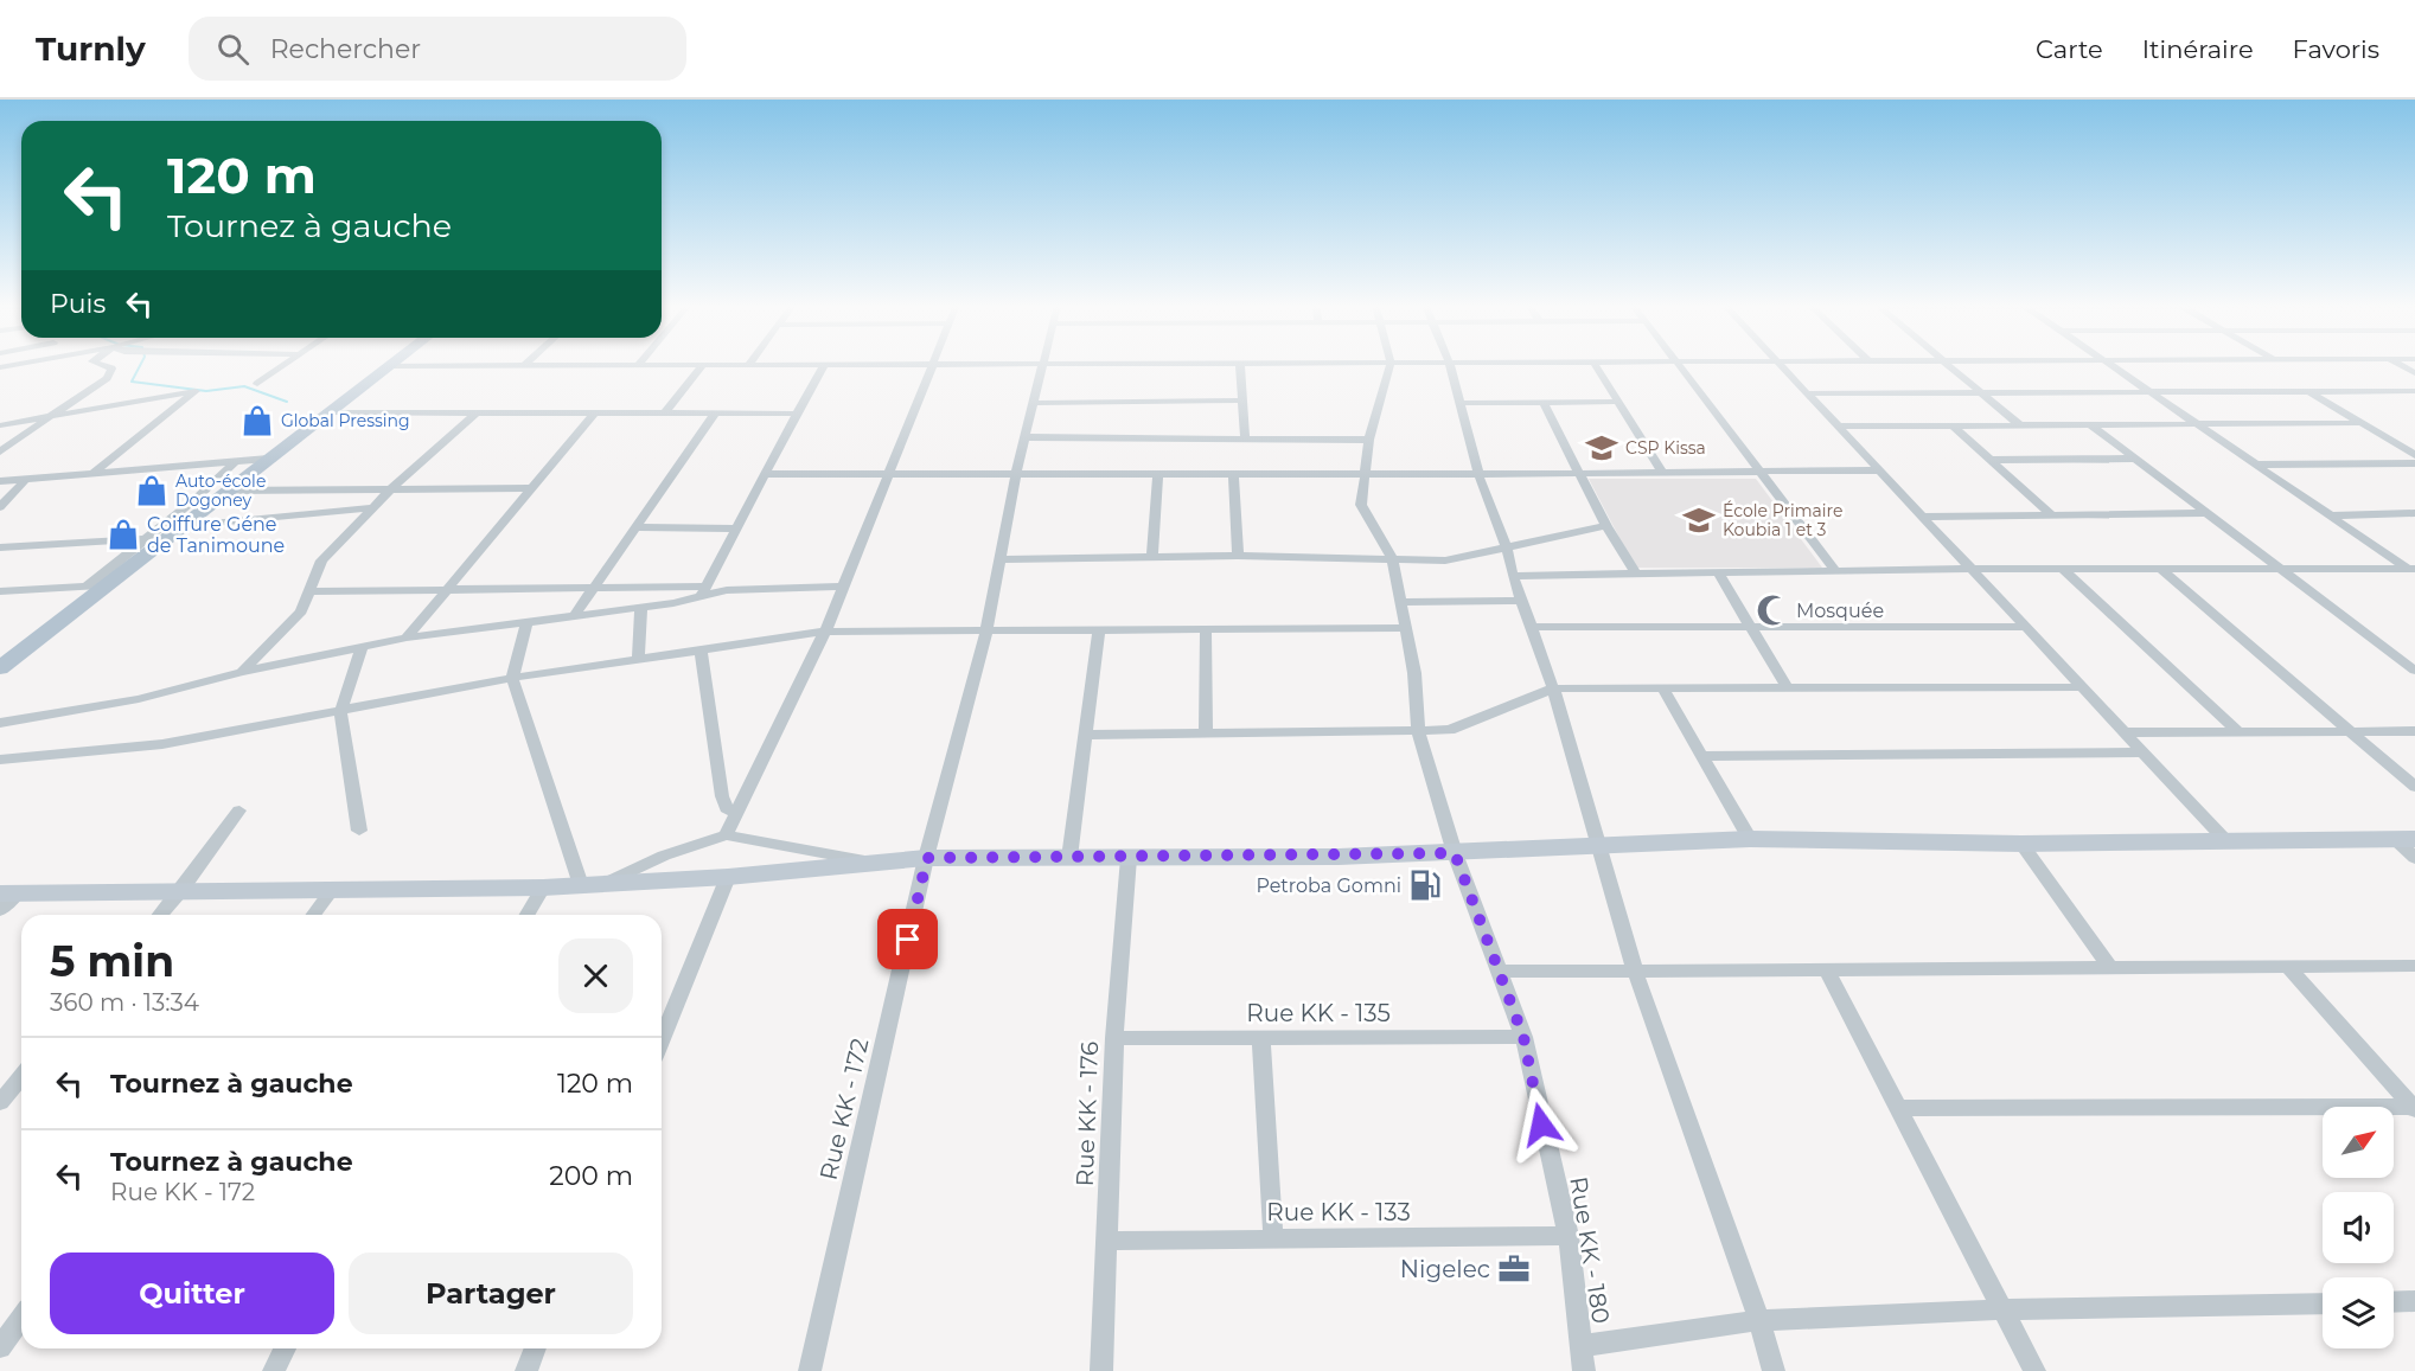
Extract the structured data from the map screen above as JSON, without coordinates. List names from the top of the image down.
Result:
{
  "streets": {
    "street": [
      "Rue KK - 135",
      "Rue KK - 172",
      "Rue KK - 176",
      "Rue KK - 133",
      "Rue KK - 180"
    ]
  },
  "crossings": [
    ["Rue KK - 135", "Rue KK - 176"],
    ["Rue KK - 135", "Rue KK - 180"],
    ["Rue KK - 176", "Rue KK - 133"],
    ["Rue KK - 133", "Rue KK - 180"]
  ],
  "places": {
    "shop": ["Global Pressing", "Auto-école Dogoney", "Coiffure Géne de Tanimoune"],
    "school or university": ["CSP Kissa", "École Primaire Koubia 1 et 3"],
    "mosque": ["Mosquée"],
    "fuel station": ["Petroba Gomni"],
    "office": ["Nigelec"]
  },
  "north": "top right",
  "page": {
    "header": "Turnly",
    "search": "Rechercher",
    "nav": ["Carte", "Itinéraire", "Favoris"],
    "turn": ["120 m", "Tournez à gauche"],
    "then": "Puis",
    "heading": ["5 min", "360 m · 13:34"],
    "list": [
      {
        "name": "Tournez à gauche",
        "value": "120 m"
      },
      {
        "name": "Tournez à gauche",
        "note": "Rue KK - 172",
        "value": "200 m"
      }
    ],
    "buttons": ["Quitter", "Partager"]
  }
}
